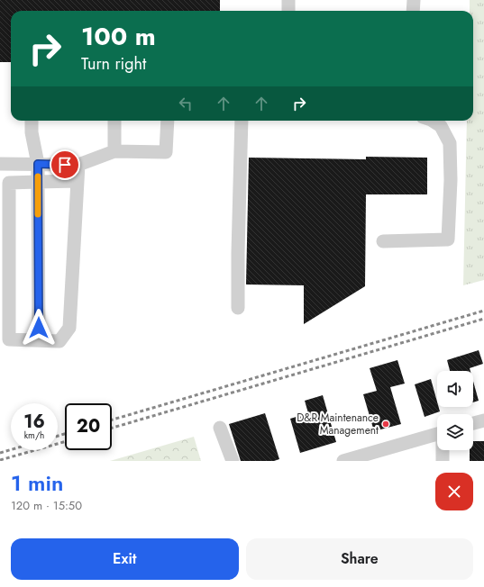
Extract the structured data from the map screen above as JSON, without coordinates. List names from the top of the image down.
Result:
{
  "places": ["D&R Maintenance Management"],
  "page": {
    "turn": ["100 m", "Turn right"],
    "speed": "16 km/h",
    "limit": "20",
    "heading": ["1 min", "120 m · 15:50"],
    "buttons": ["Exit", "Share"]
  }
}
